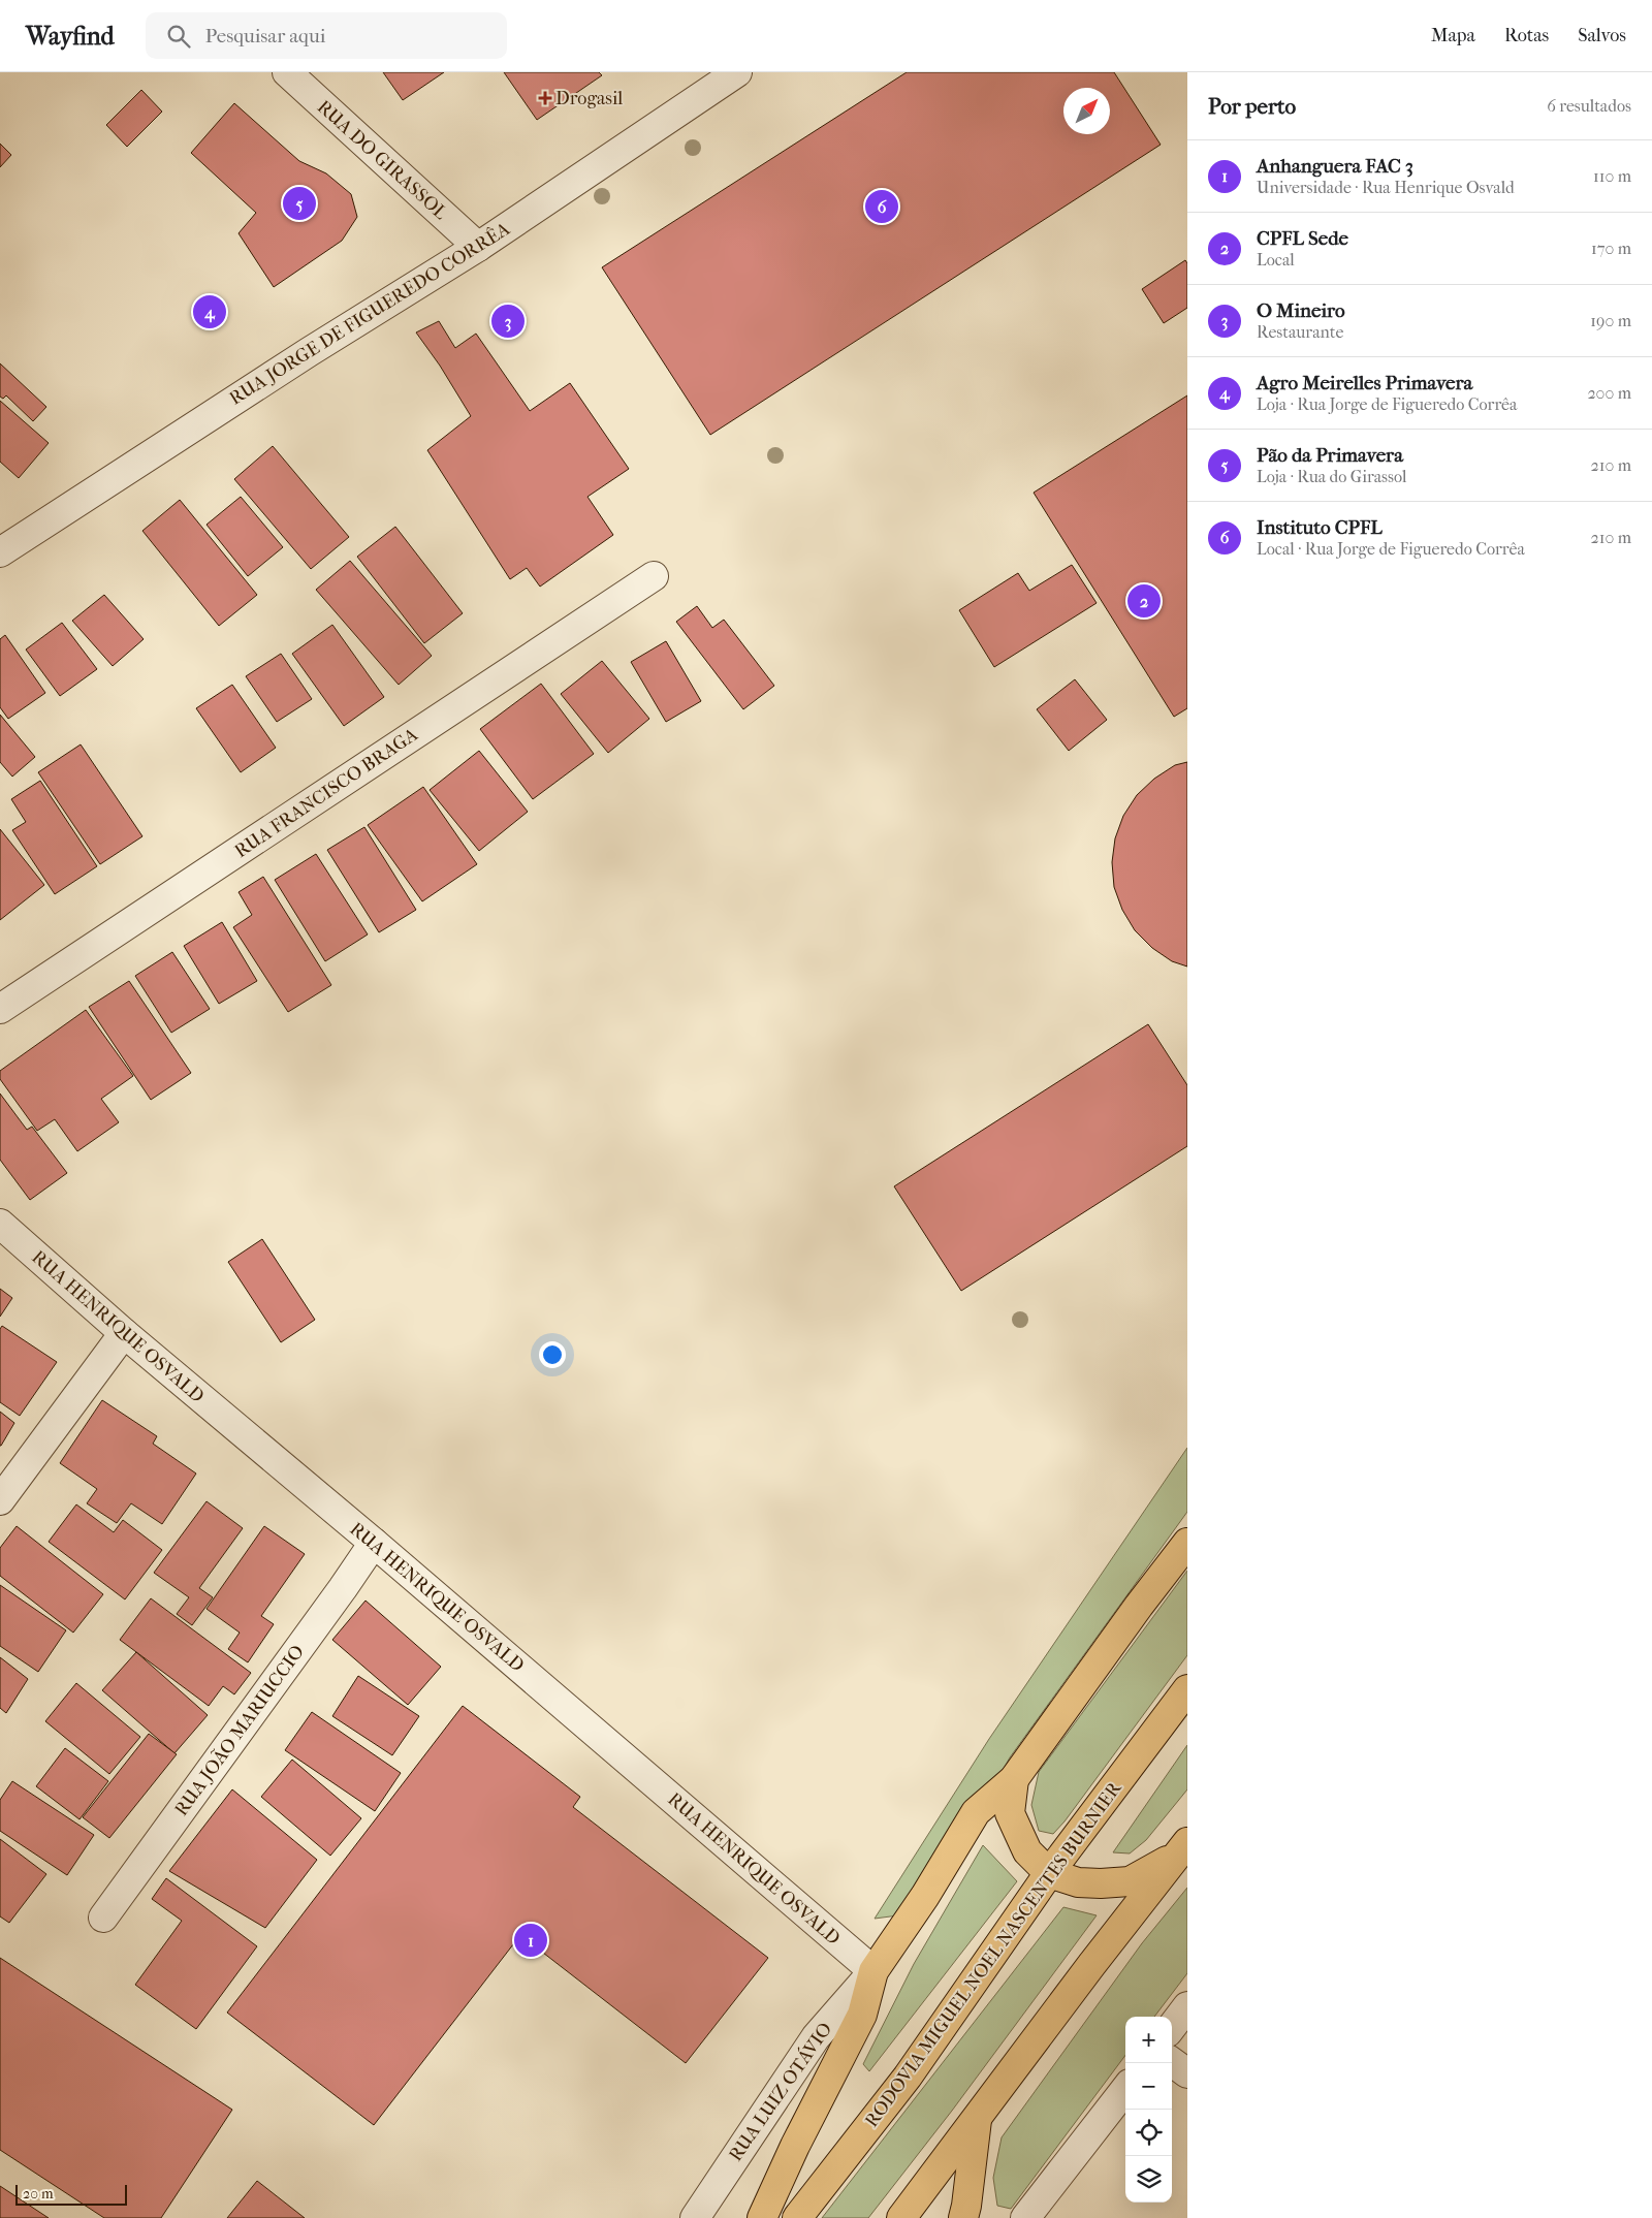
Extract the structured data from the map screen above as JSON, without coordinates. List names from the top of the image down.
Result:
{
  "streets": {
    "highway": ["RODOVIA MIGUEL NOEL NASCENTES BURNIER"],
    "street": [
      "RUA DO GIRASSOL",
      "RUA JORGE DE FIGUEREDO CORRÊA",
      "RUA FRANCISCO BRAGA",
      "RUA HENRIQUE OSVALD",
      "RUA JOÃO MARIUCCIO",
      "RUA LUIZ OTÁVIO"
    ]
  },
  "crossings": [
    ["RUA DO GIRASSOL", "RUA JORGE DE FIGUEREDO CORRÊA"],
    ["RUA HENRIQUE OSVALD", "RUA JOÃO MARIUCCIO"],
    ["RUA HENRIQUE OSVALD", "RUA LUIZ OTÁVIO"]
  ],
  "places": {
    "health": ["Drogasil"]
  },
  "scale_bar": "20 m",
  "north": "top right",
  "page": {
    "header": "Wayfind",
    "search": "Pesquisar aqui",
    "nav": ["Mapa", "Rotas", "Salvos"],
    "heading": ["Por perto", "6 resultados"],
    "list": [
      {
        "mark": "1",
        "name": "Anhanguera FAC 3",
        "note": "Universidade · Rua Henrique Osvald",
        "value": "110 m"
      },
      {
        "mark": "2",
        "name": "CPFL Sede",
        "note": "Local",
        "value": "170 m"
      },
      {
        "mark": "3",
        "name": "O Mineiro",
        "note": "Restaurante",
        "value": "190 m"
      },
      {
        "mark": "4",
        "name": "Agro Meirelles Primavera",
        "note": "Loja · Rua Jorge de Figueredo Corrêa",
        "value": "200 m"
      },
      {
        "mark": "5",
        "name": "Pão da Primavera",
        "note": "Loja · Rua do Girassol",
        "value": "210 m"
      },
      {
        "mark": "6",
        "name": "Instituto CPFL",
        "note": "Local · Rua Jorge de Figueredo Corrêa",
        "value": "210 m"
      }
    ],
    "pins": [
      "5",
      "6",
      "4",
      "3",
      "2",
      "1"
    ],
    "map_buttons": ["+", "−"],
    "scale": "20 m"
  }
}
